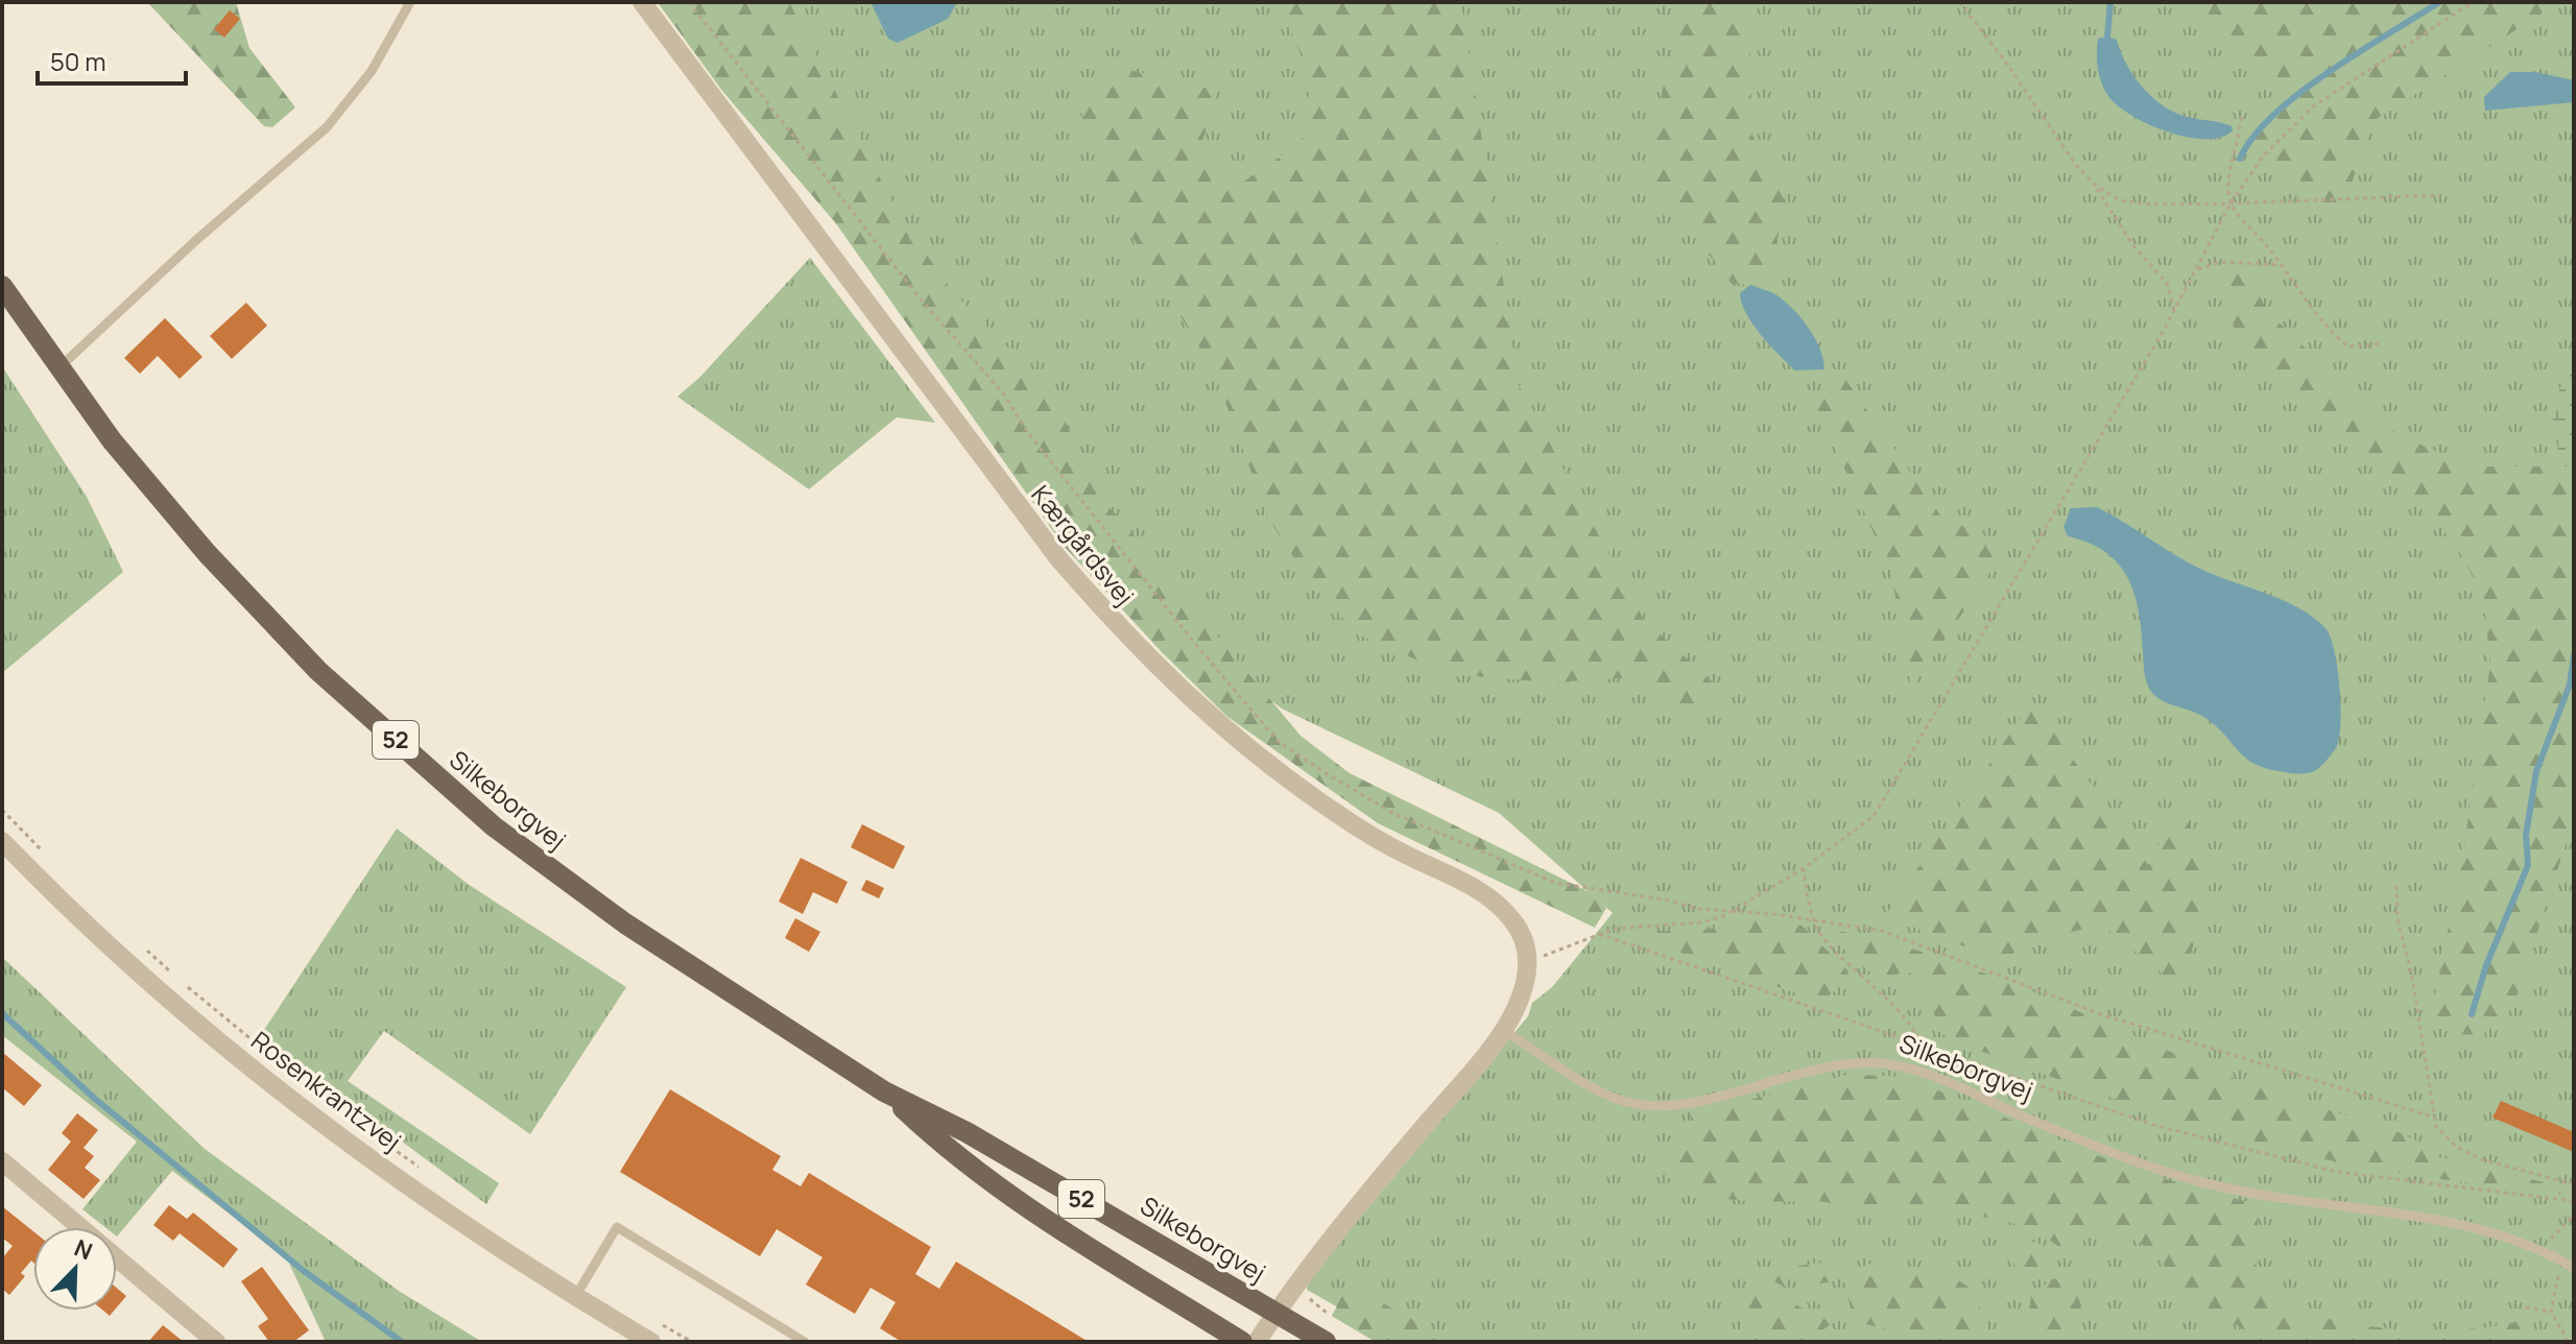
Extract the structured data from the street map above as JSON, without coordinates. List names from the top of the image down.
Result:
{
  "streets": {
    "main road": ["52", "Silkeborgvej"],
    "street": ["Kærgårdsvej", "Rosenkrantzvej"]
  },
  "scale_bar": "50 m",
  "north": "top right"
}
